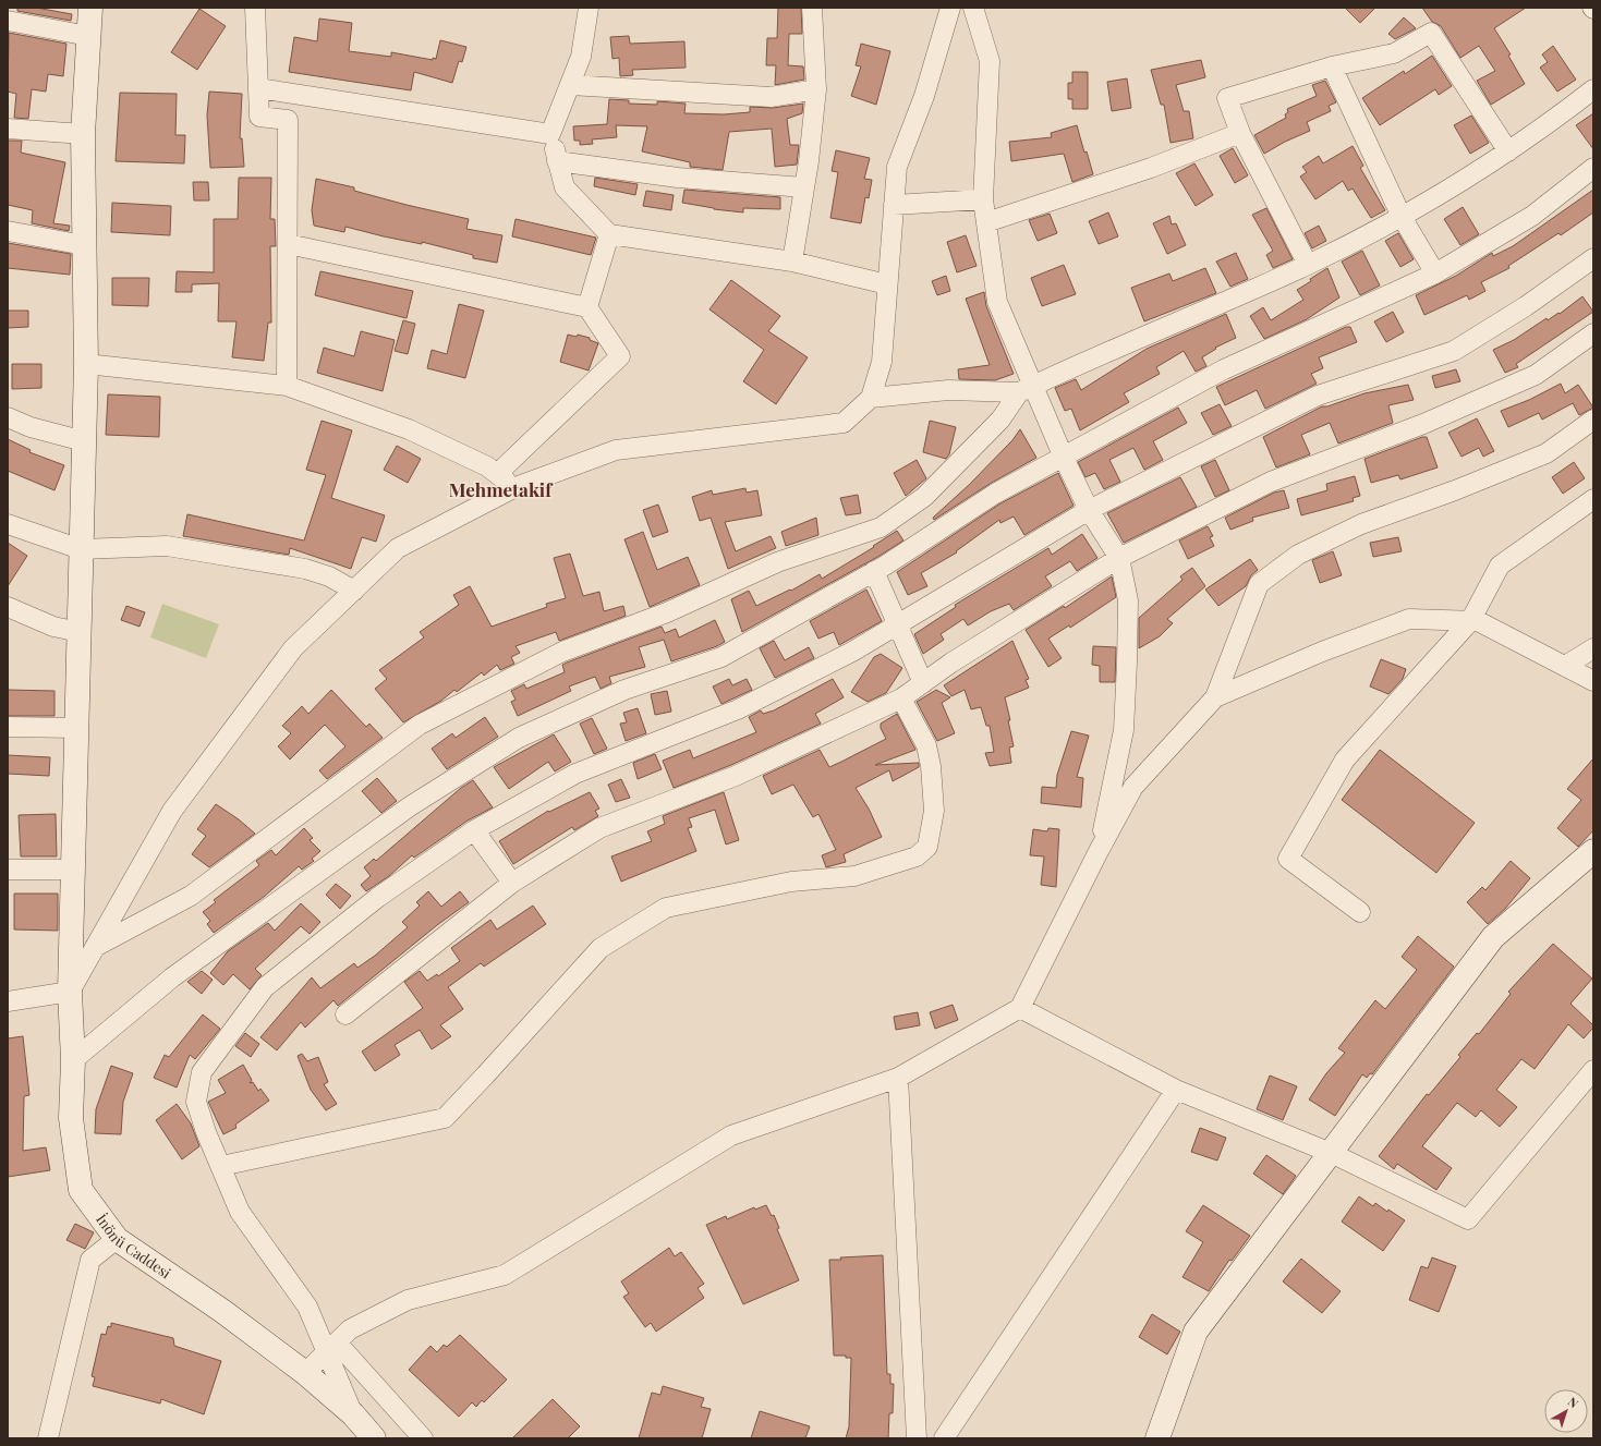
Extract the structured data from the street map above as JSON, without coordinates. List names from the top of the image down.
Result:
{
  "streets": {
    "main road": ["İnönü Caddesi"]
  },
  "districts": ["Mehmetakif"],
  "north": "top right"
}
